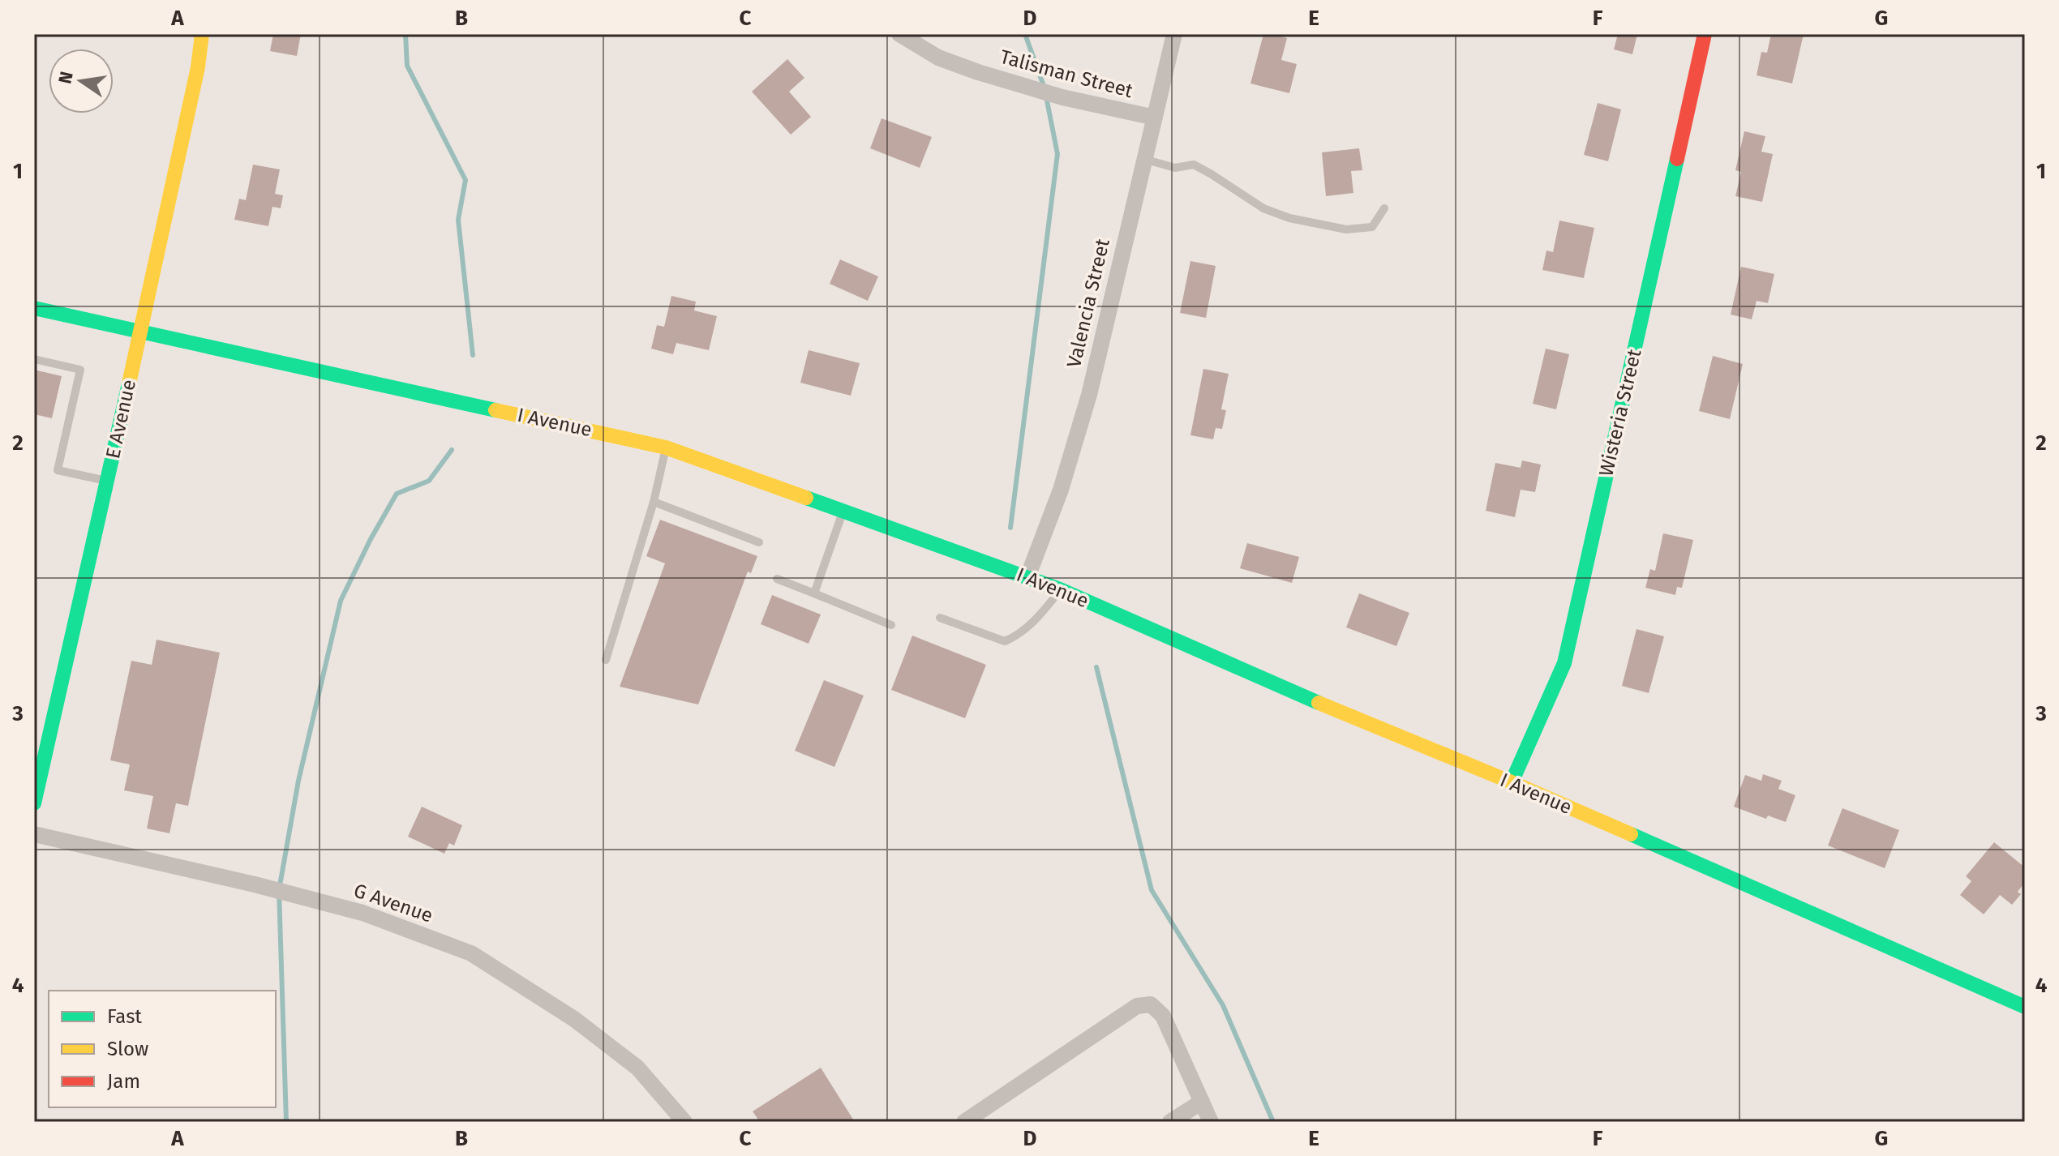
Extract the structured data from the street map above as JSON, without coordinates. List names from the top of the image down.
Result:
{
  "streets": {
    "main road": ["Wisteria Street", "E Avenue", "I Avenue"],
    "street": ["Talisman Street", "Valencia Street", "G Avenue"]
  },
  "crossings": [
    ["Talisman Street", "Valencia Street"],
    ["Valencia Street", "I Avenue"],
    ["Wisteria Street", "I Avenue"],
    ["E Avenue", "I Avenue"]
  ],
  "legend": ["Fast", "Slow", "Jam"],
  "north": "left",
  "grid": {
    "columns": [
      "A",
      "B",
      "C",
      "D",
      "E",
      "F",
      "G"
    ],
    "rows": [
      "1",
      "2",
      "3",
      "4"
    ]
  }
}
